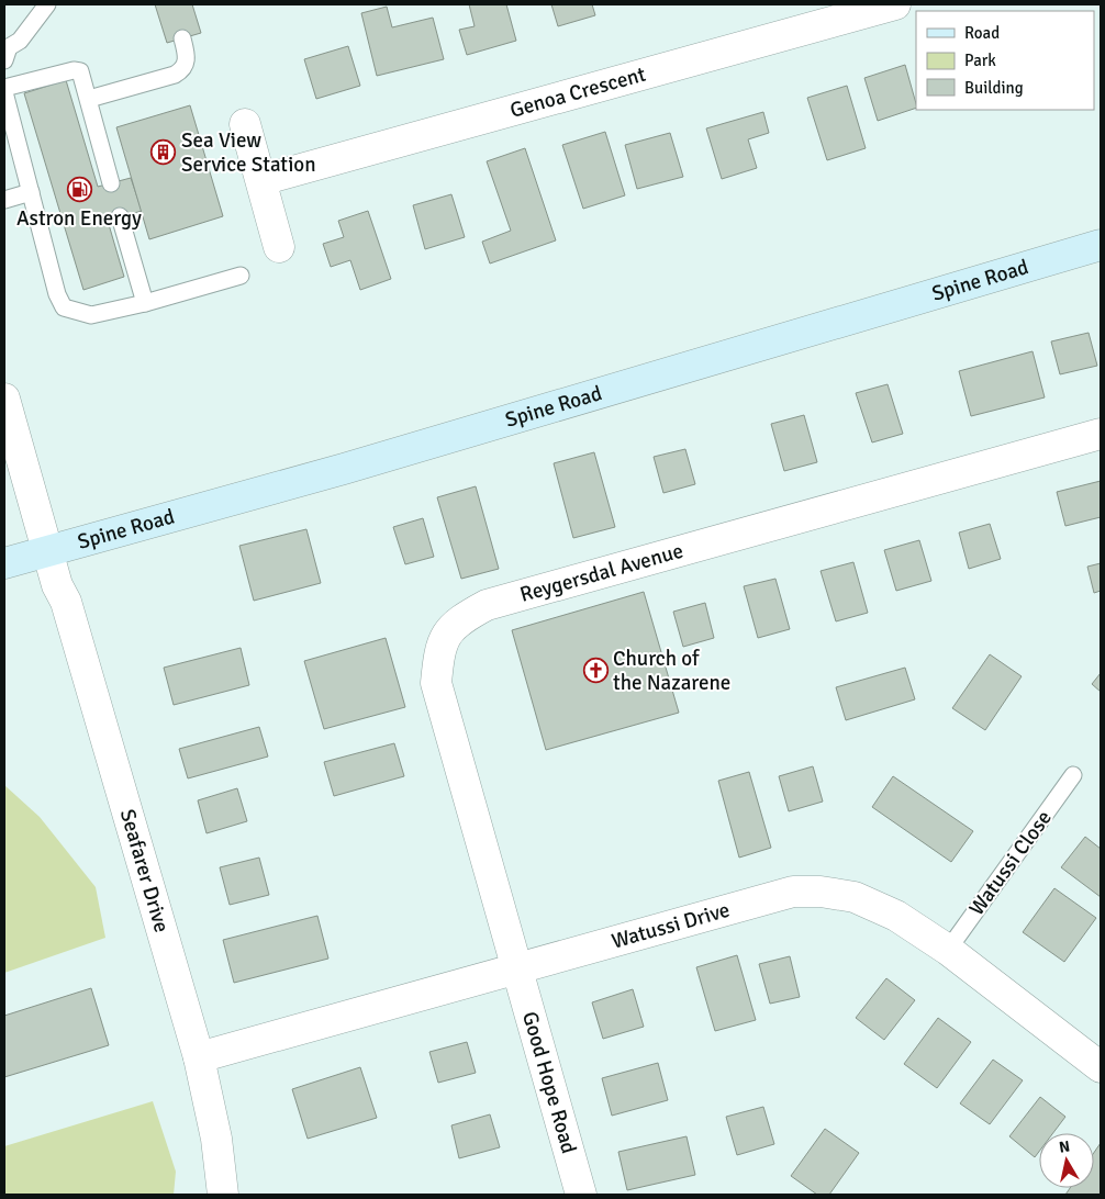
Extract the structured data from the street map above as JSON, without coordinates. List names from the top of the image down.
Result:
{
  "streets": {
    "main road": ["Spine Road"],
    "street": [
      "Genoa Crescent",
      "Reygersdal Avenue",
      "Seafarer Drive",
      "Watussi Drive",
      "Good Hope Road"
    ],
    "lane": ["Watussi Close"]
  },
  "crossings": [
    ["Spine Road", "Seafarer Drive"],
    ["Reygersdal Avenue", "Watussi Drive"],
    ["Reygersdal Avenue", "Good Hope Road"],
    ["Watussi Close", "Watussi Drive"],
    ["Seafarer Drive", "Watussi Drive"],
    ["Watussi Drive", "Good Hope Road"]
  ],
  "places": {
    "building": ["Sea View Service Station"],
    "fuel station": ["Astron Energy"],
    "church": ["Church of the Nazarene"]
  },
  "legend": ["Road", "Park", "Building"],
  "north": "top"
}
